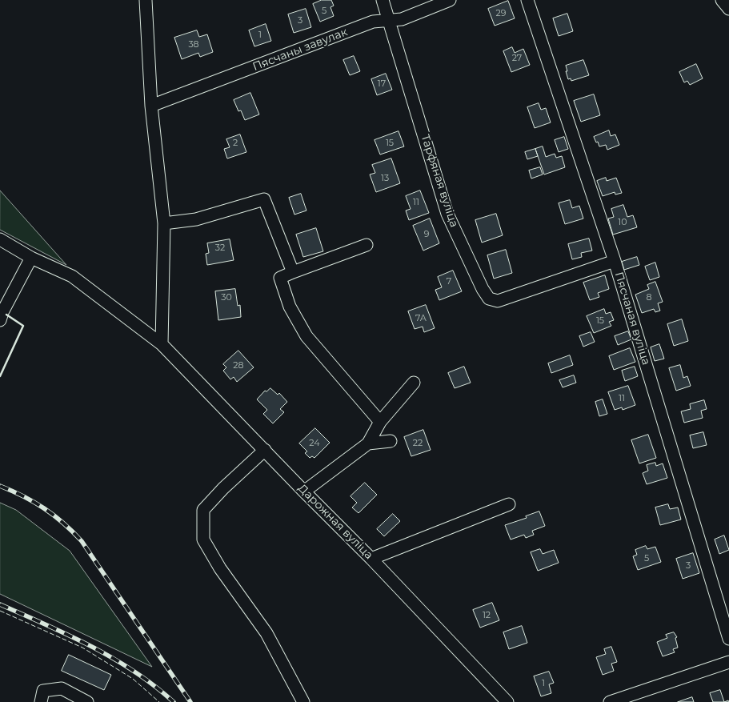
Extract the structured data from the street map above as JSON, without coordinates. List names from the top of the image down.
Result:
{
  "streets": {
    "street": [
      "Пясчаны завулак",
      "Тарфяная вуліца",
      "Пясчаная вуліца",
      "Дарожная вуліца"
    ]
  },
  "crossings": [
    ["Пясчаны завулак", "Тарфяная вуліца"],
    ["Тарфяная вуліца", "Пясчаная вуліца"]
  ],
  "house_numbers": [
    "5",
    "29",
    "3",
    "1",
    "38",
    "27",
    "17",
    "2",
    "15",
    "13",
    "11",
    "10",
    "9",
    "32",
    "7",
    "30",
    "8",
    "7А",
    "15",
    "28",
    "11",
    "24",
    "22",
    "5",
    "3",
    "12",
    "1"
  ]
}
